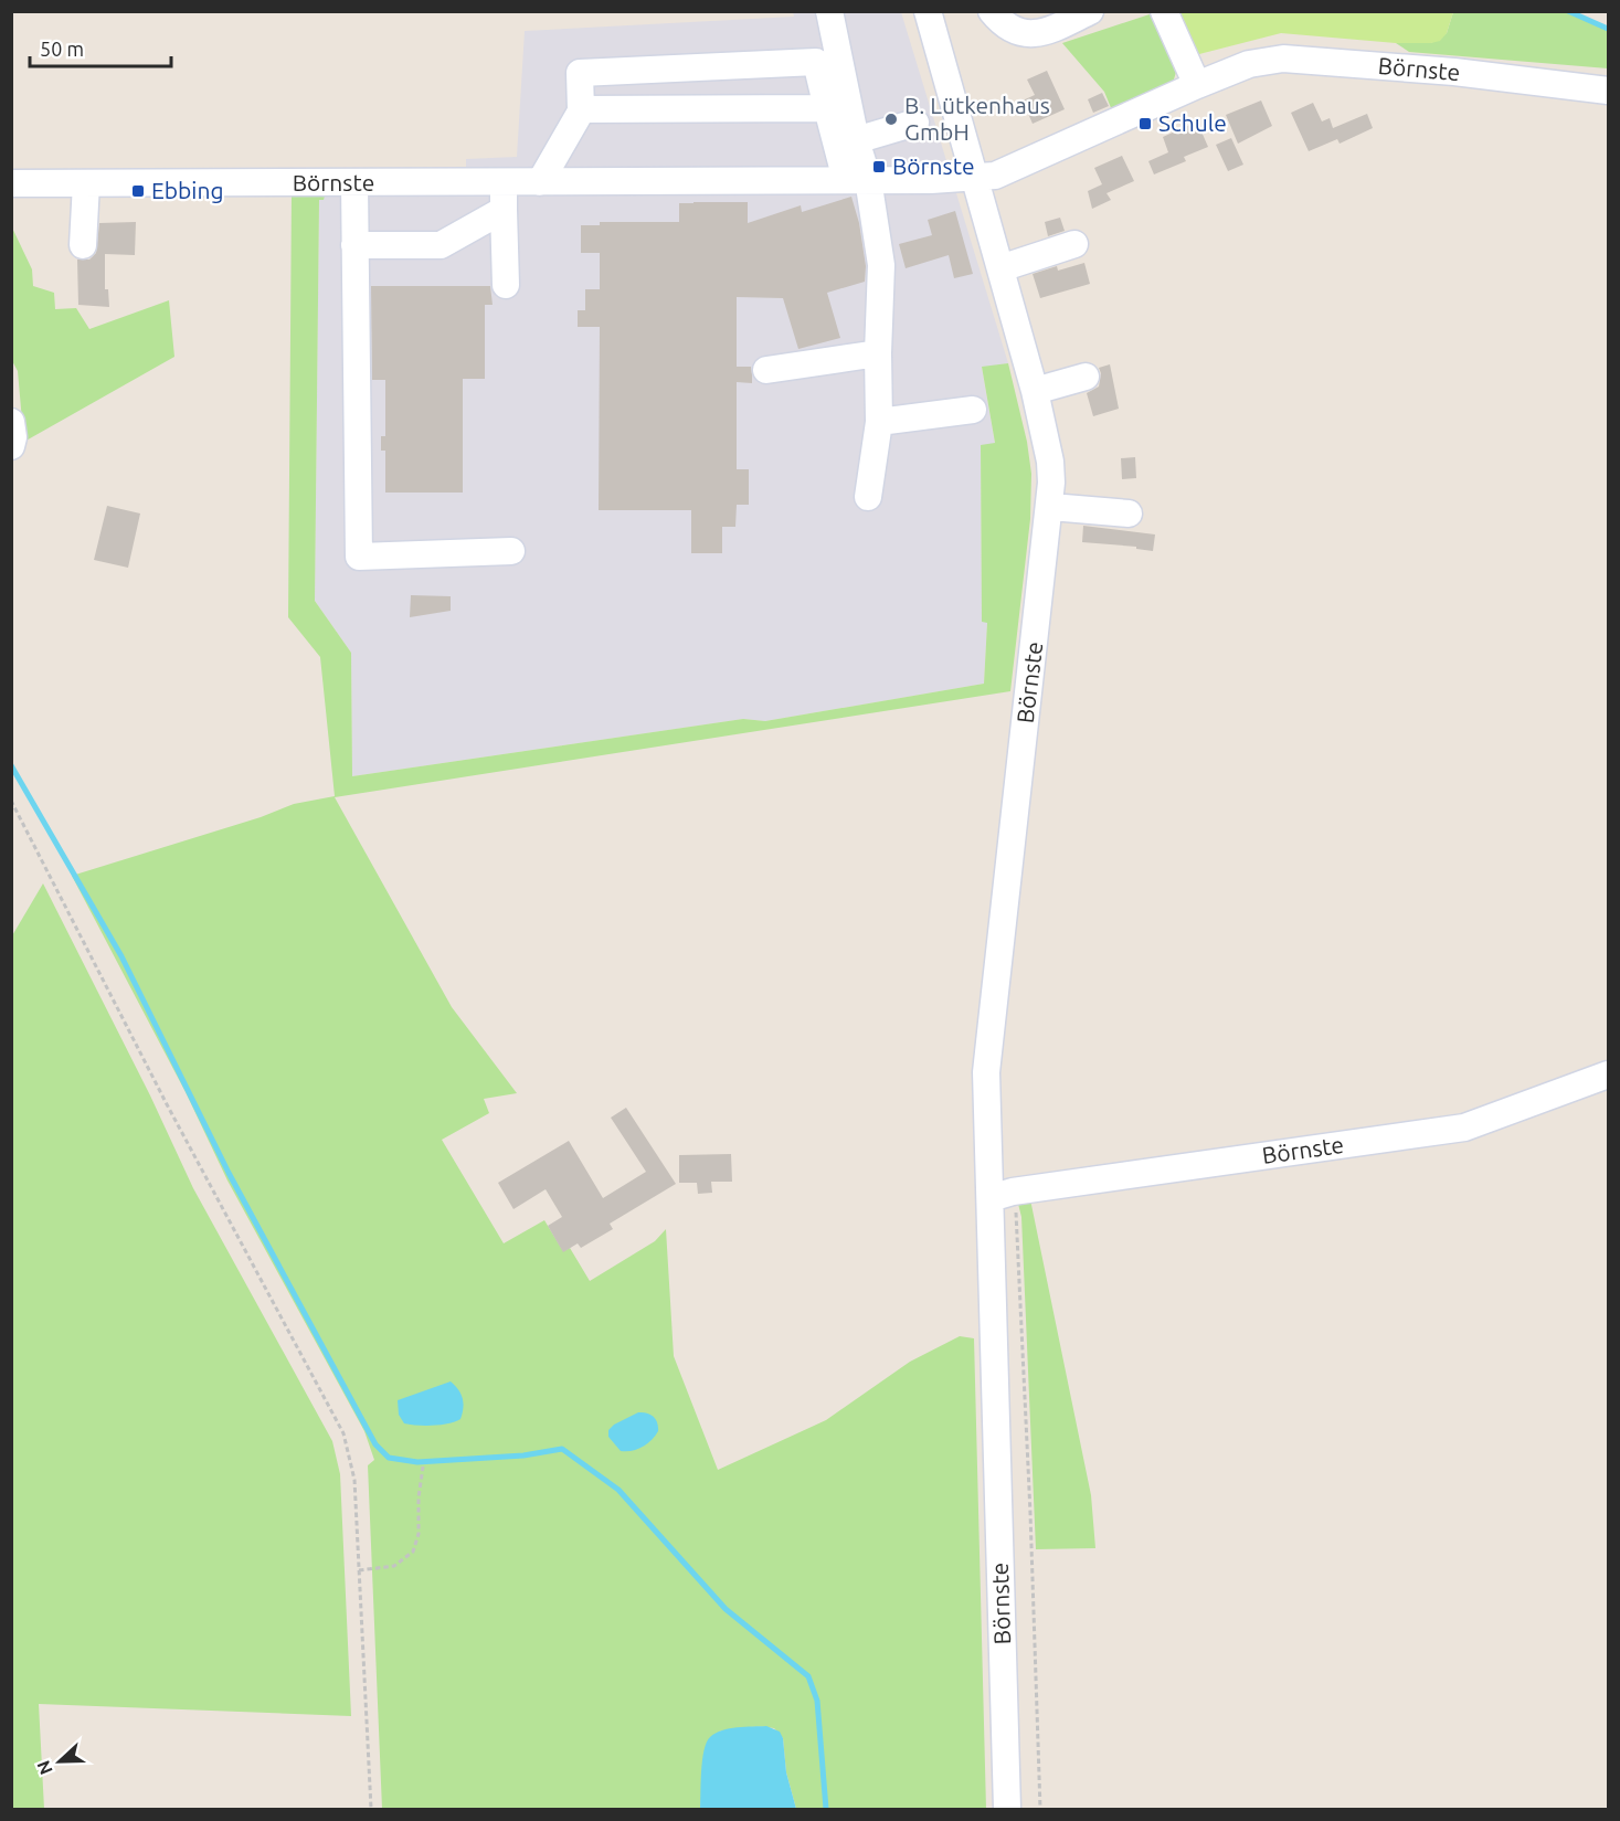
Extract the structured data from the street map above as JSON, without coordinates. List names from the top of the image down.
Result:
{
  "streets": {
    "street": ["Börnste"]
  },
  "places": {
    "other": ["B. Lütkenhaus GmbH"],
    "transit": ["Schule", "Börnste", "Ebbing"]
  },
  "scale_bar": "50 m",
  "north": "left"
}
